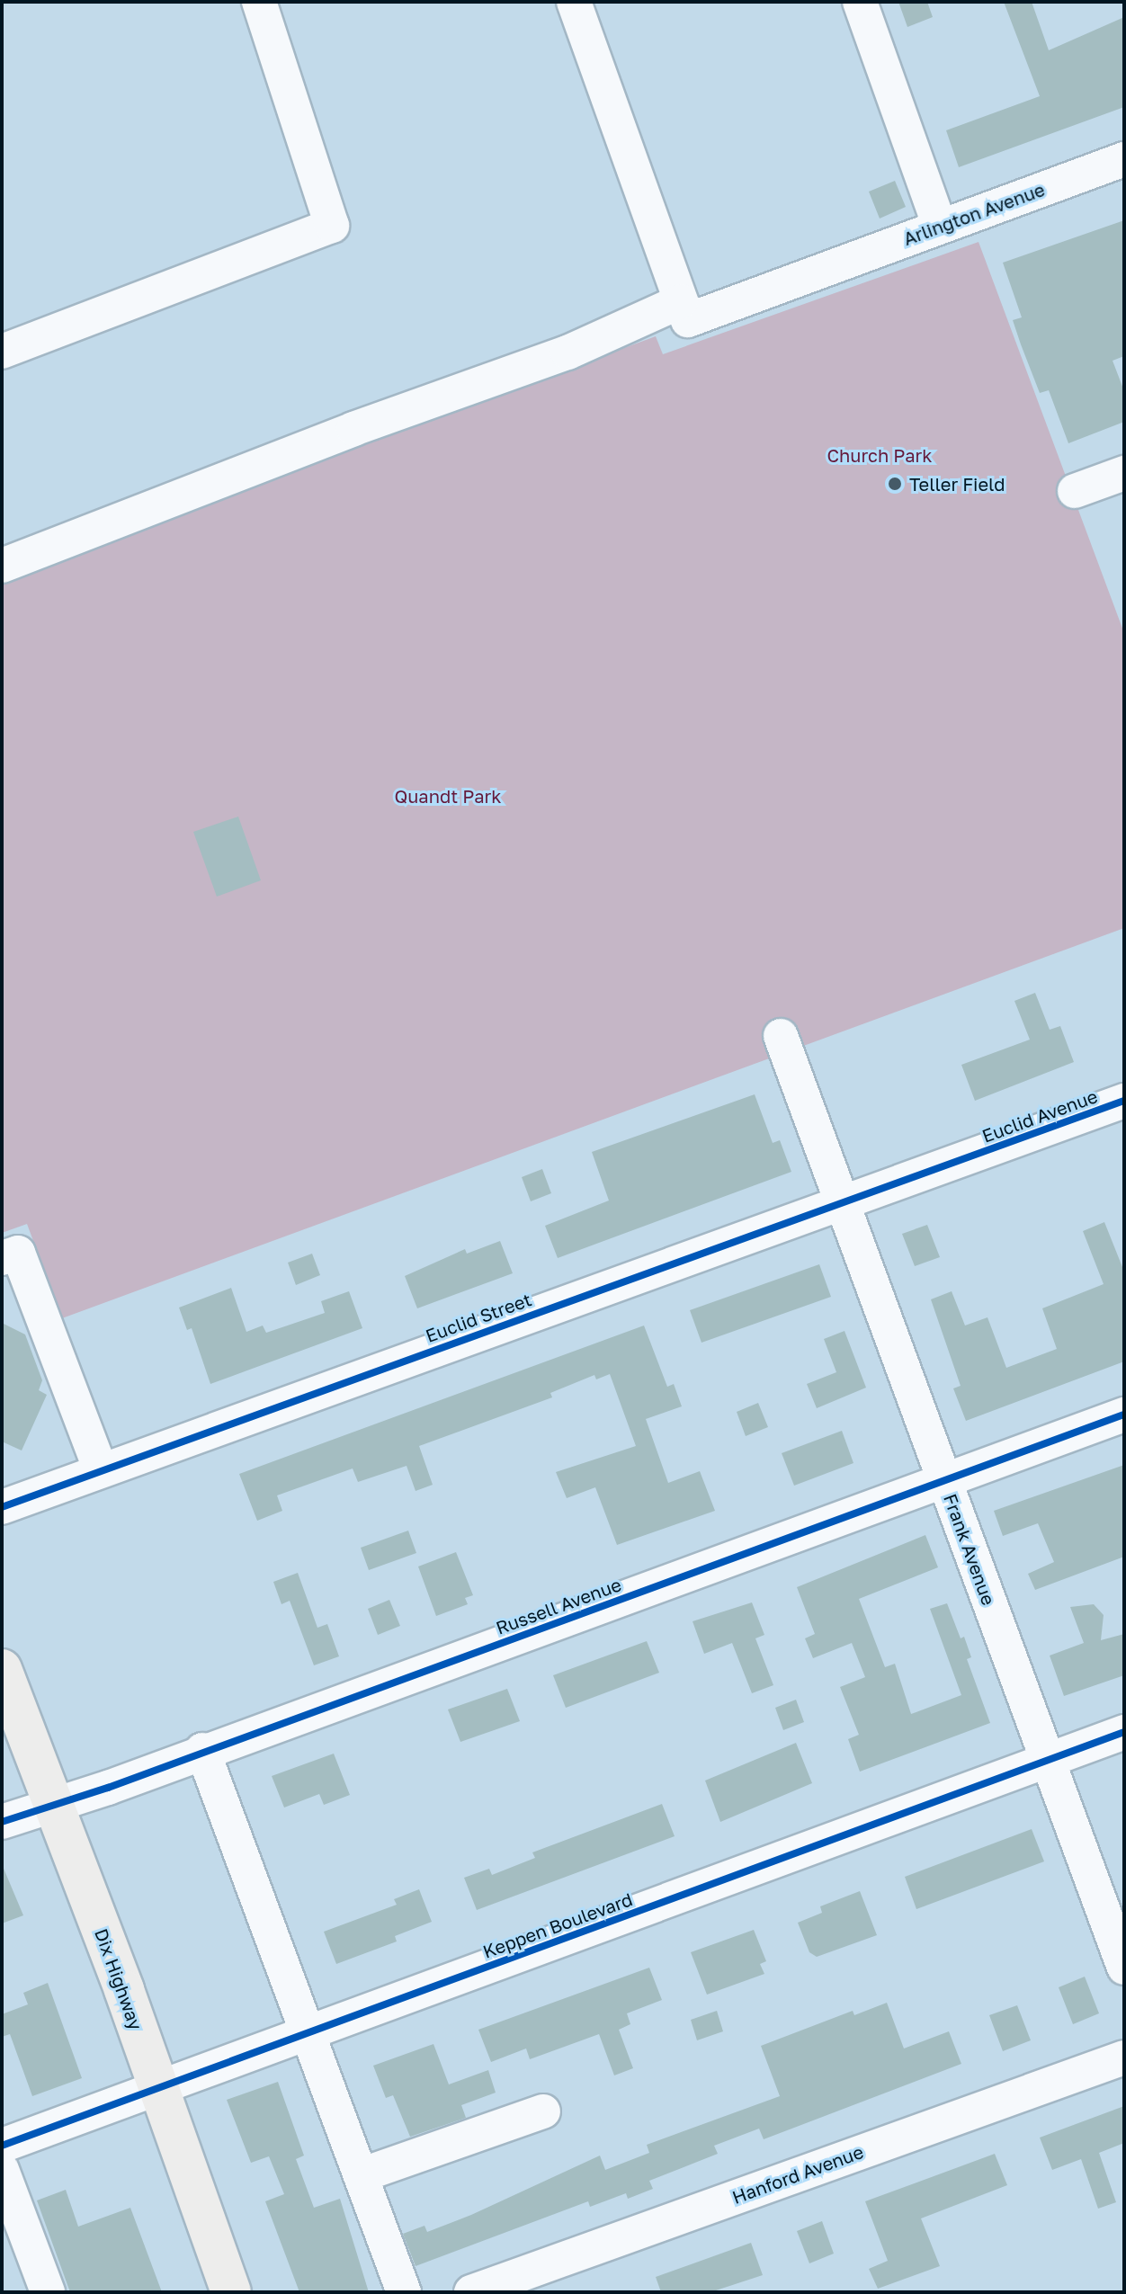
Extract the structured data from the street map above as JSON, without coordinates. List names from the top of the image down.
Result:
{
  "streets": {
    "main road": ["Dix Highway"],
    "street": [
      "Arlington Avenue",
      "Euclid Avenue",
      "Euclid Street",
      "Frank Avenue",
      "Russell Avenue",
      "Keppen Boulevard",
      "Hanford Avenue"
    ]
  },
  "crossings": [
    ["Euclid Avenue", "Euclid Street"],
    ["Euclid Street", "Frank Avenue"],
    ["Frank Avenue", "Russell Avenue"],
    ["Frank Avenue", "Keppen Boulevard"],
    ["Russell Avenue", "Dix Highway"],
    ["Keppen Boulevard", "Dix Highway"]
  ],
  "parks": ["Church Park", "Quandt Park"],
  "places": ["Teller Field"]
}
